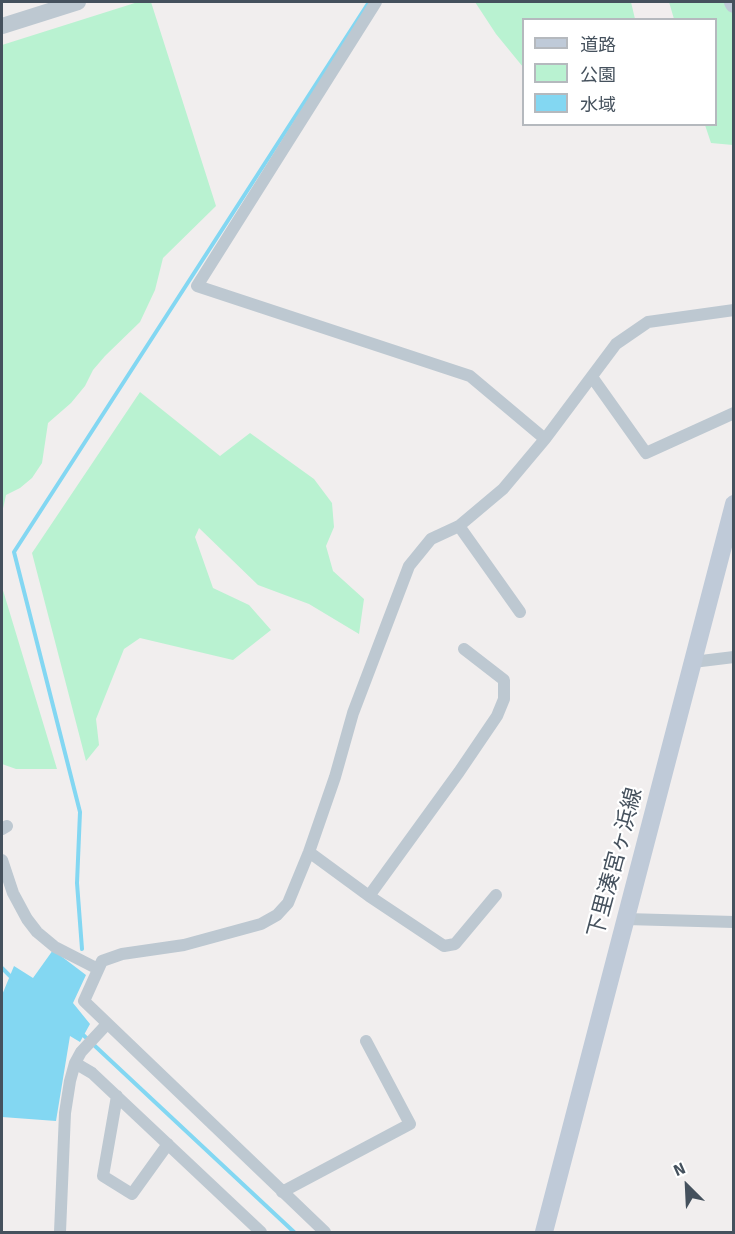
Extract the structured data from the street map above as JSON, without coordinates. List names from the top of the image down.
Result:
{
  "streets": {
    "main road": ["下里湊宮ヶ浜線"]
  },
  "legend": ["道路", "公園", "水域"],
  "north": "top left"
}
